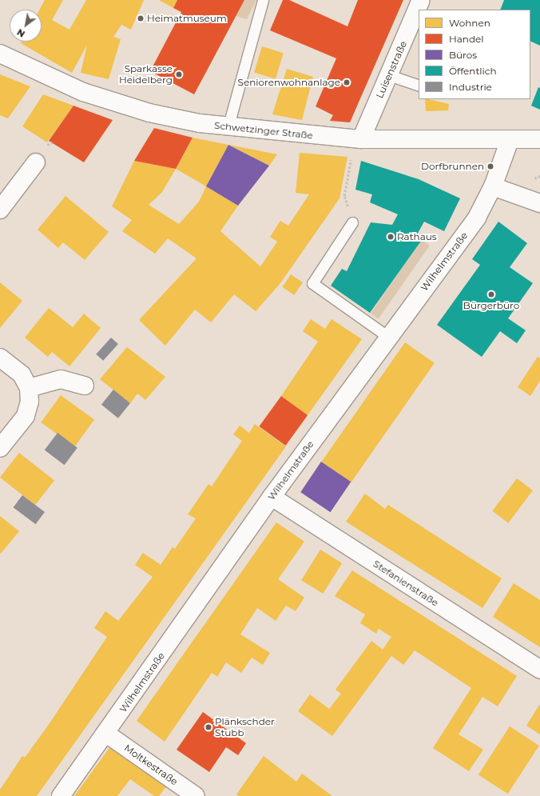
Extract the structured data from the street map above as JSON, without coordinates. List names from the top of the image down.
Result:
{
  "streets": {
    "street": [
      "Luisenstraße",
      "Schwetzinger Straße",
      "Wilhelmstraße",
      "Stefanienstraße",
      "Moltkestraße"
    ]
  },
  "crossings": [
    ["Luisenstraße", "Schwetzinger Straße"],
    ["Schwetzinger Straße", "Wilhelmstraße"],
    ["Wilhelmstraße", "Stefanienstraße"],
    ["Wilhelmstraße", "Moltkestraße"]
  ],
  "places": [
    "Heimatmuseum",
    "Sparkasse Heidelberg",
    "Seniorenwohnanlage",
    "Dorfbrunnen",
    "Rathaus",
    "Bürgerbüro",
    "Plänkschder Stubb"
  ],
  "legend": [
    "Wohnen",
    "Handel",
    "Büros",
    "Öffentlich",
    "Industrie"
  ],
  "north": "bottom left"
}
